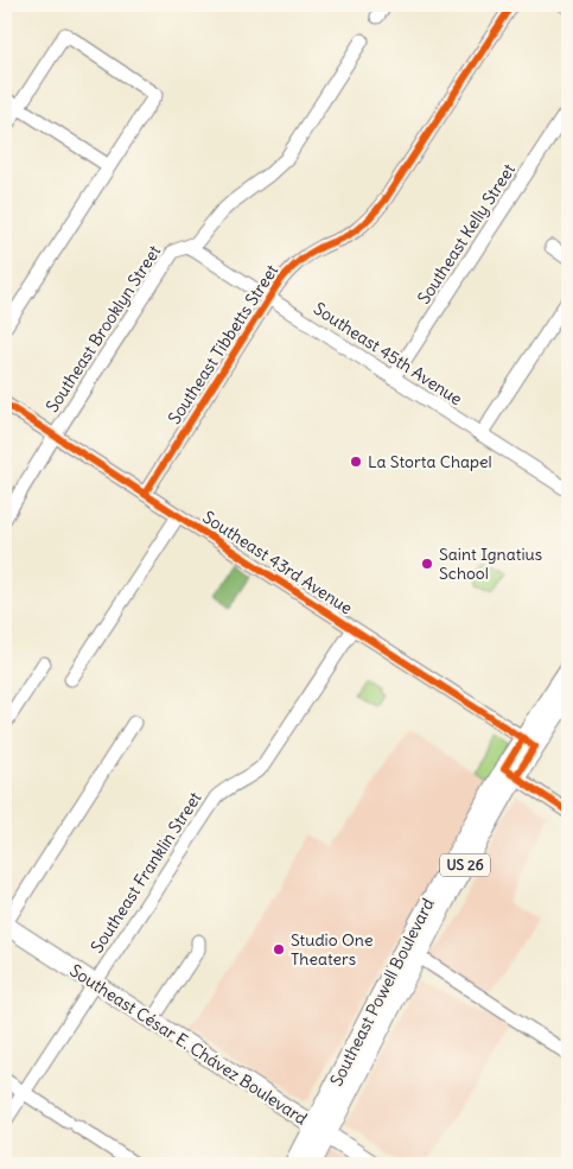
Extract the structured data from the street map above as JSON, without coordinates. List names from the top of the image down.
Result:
{
  "streets": {
    "main road": ["US 26", "Southeast Powell Boulevard", "Southeast César E. Chávez Boulevard"],
    "street": [
      "Southeast Kelly Street",
      "Southeast Brooklyn Street",
      "Southeast Tibbetts Street",
      "Southeast 45th Avenue",
      "Southeast 43rd Avenue",
      "Southeast Franklin Street"
    ]
  },
  "crossings": [
    ["Southeast Kelly Street", "Southeast 45th Avenue"],
    ["Southeast Brooklyn Street", "Southeast 45th Avenue"],
    ["Southeast Brooklyn Street", "Southeast 43rd Avenue"],
    ["Southeast Tibbetts Street", "Southeast 45th Avenue"],
    ["Southeast Tibbetts Street", "Southeast 43rd Avenue"],
    ["Southeast 43rd Avenue", "Southeast Franklin Street"],
    ["Southeast 43rd Avenue", "Southeast Powell Boulevard"],
    ["Southeast Franklin Street", "Southeast César E. Chávez Boulevard"],
    ["Southeast Powell Boulevard", "Southeast César E. Chávez Boulevard"]
  ],
  "places": ["La Storta Chapel", "Saint Ignatius School", "Studio One Theaters"]
}
